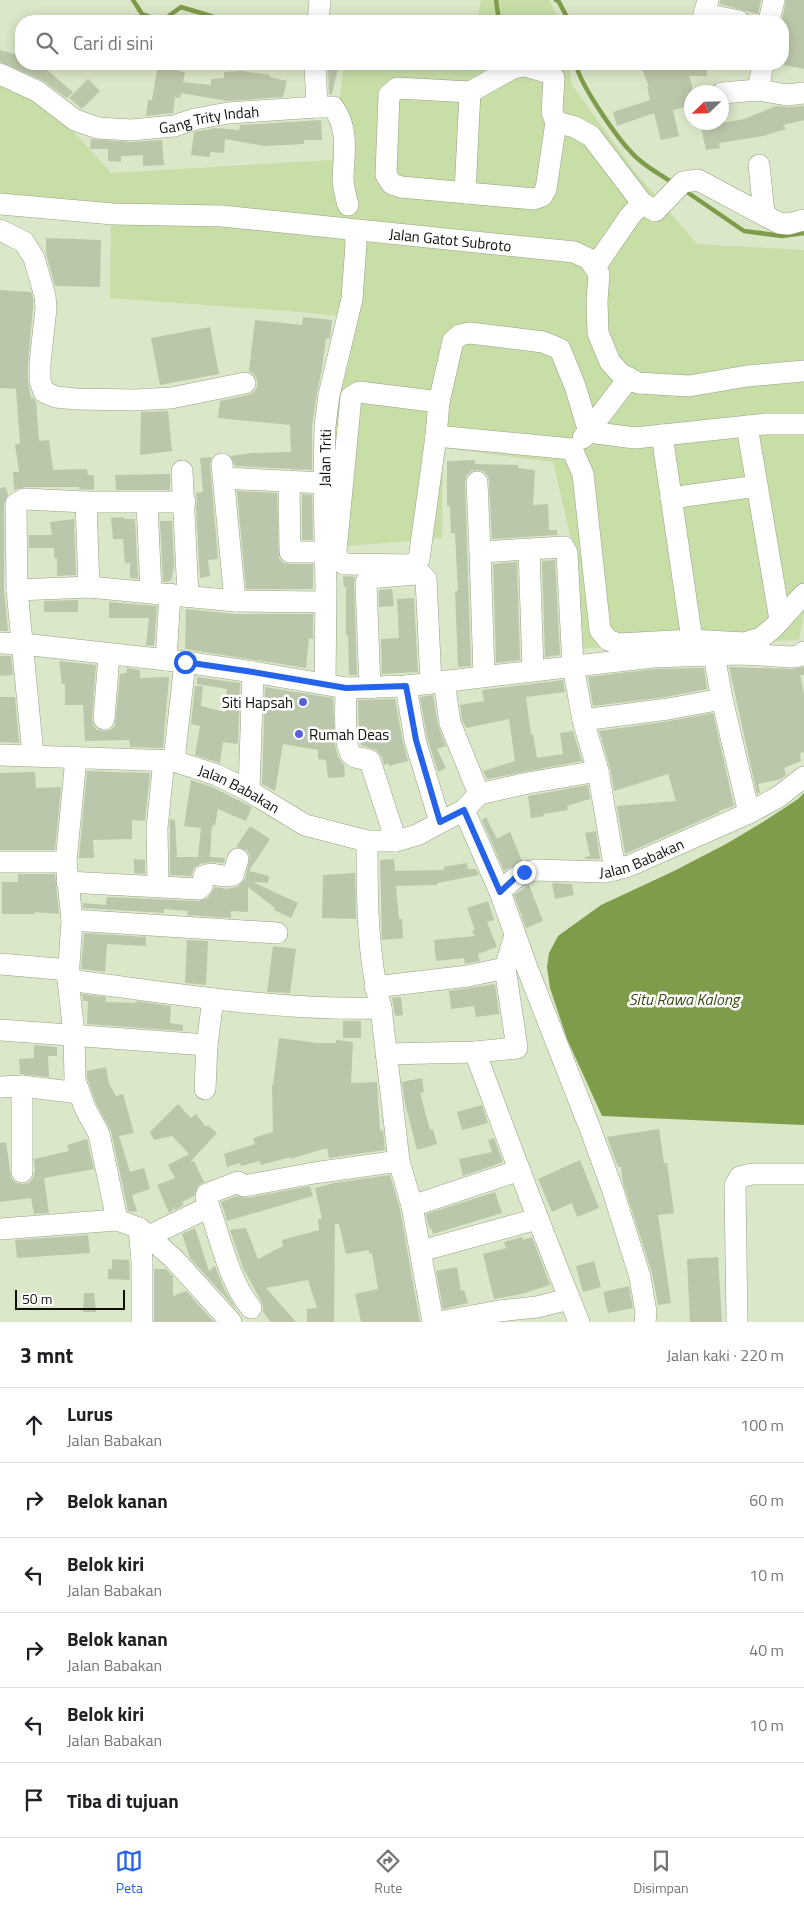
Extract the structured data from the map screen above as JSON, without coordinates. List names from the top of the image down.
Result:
{
  "streets": {
    "street": [
      "Gang Trity Indah",
      "Jalan Gatot Subroto",
      "Jalan Triti",
      "Jalan Babakan"
    ]
  },
  "water": ["Situ Rawa Kalong"],
  "places": ["Siti Hapsah", "Rumah Deas"],
  "scale_bar": "50 m",
  "north": "bottom left",
  "page": {
    "search": "Cari di sini",
    "scale": "50 m",
    "heading": ["3 mnt", "Jalan kaki · 220 m"],
    "list": [
      ["Lurus", "Jalan Babakan", "100 m"],
      ["Belok kanan", "60 m"],
      ["Belok kiri", "Jalan Babakan", "10 m"],
      ["Belok kanan", "Jalan Babakan", "40 m"],
      ["Belok kiri", "Jalan Babakan", "10 m"],
      "Tiba di tujuan"
    ],
    "nav": ["Peta", "Rute", "Disimpan"]
  }
}
